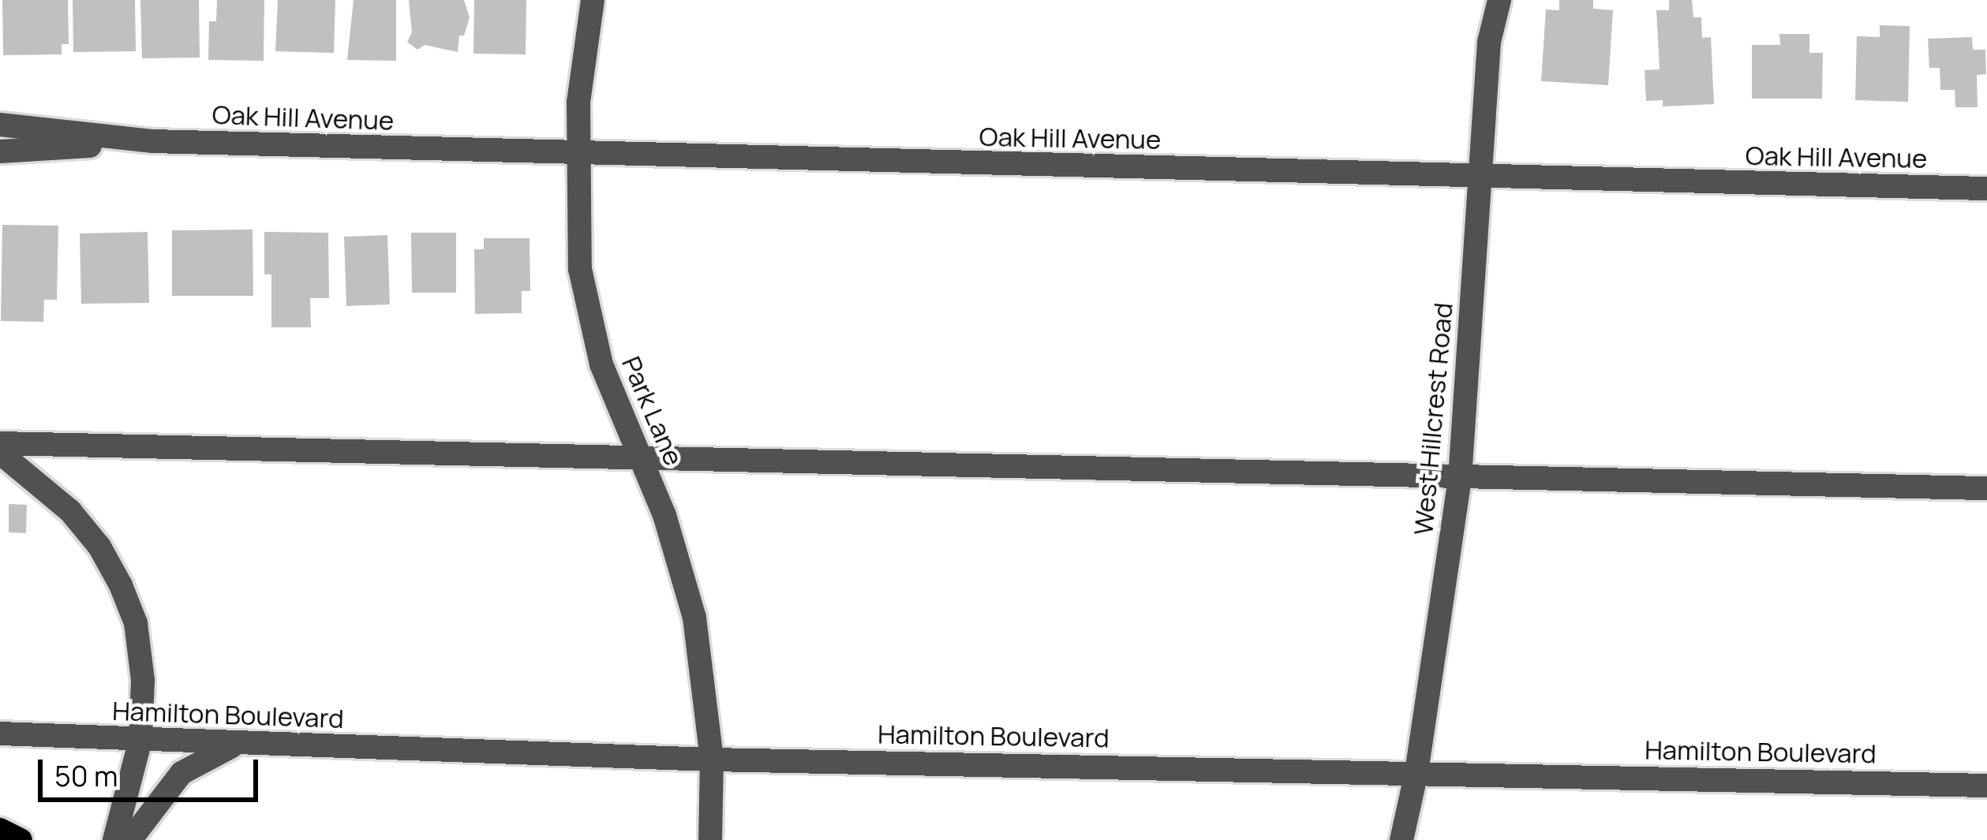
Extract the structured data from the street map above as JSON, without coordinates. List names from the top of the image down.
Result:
{
  "streets": {
    "street": [
      "Oak Hill Avenue",
      "Park Lane",
      "West Hillcrest Road",
      "Hamilton Boulevard"
    ]
  },
  "crossings": [
    ["Oak Hill Avenue", "Park Lane"],
    ["Oak Hill Avenue", "West Hillcrest Road"],
    ["Park Lane", "Hamilton Boulevard"],
    ["West Hillcrest Road", "Hamilton Boulevard"]
  ],
  "scale_bar": "50 m"
}
